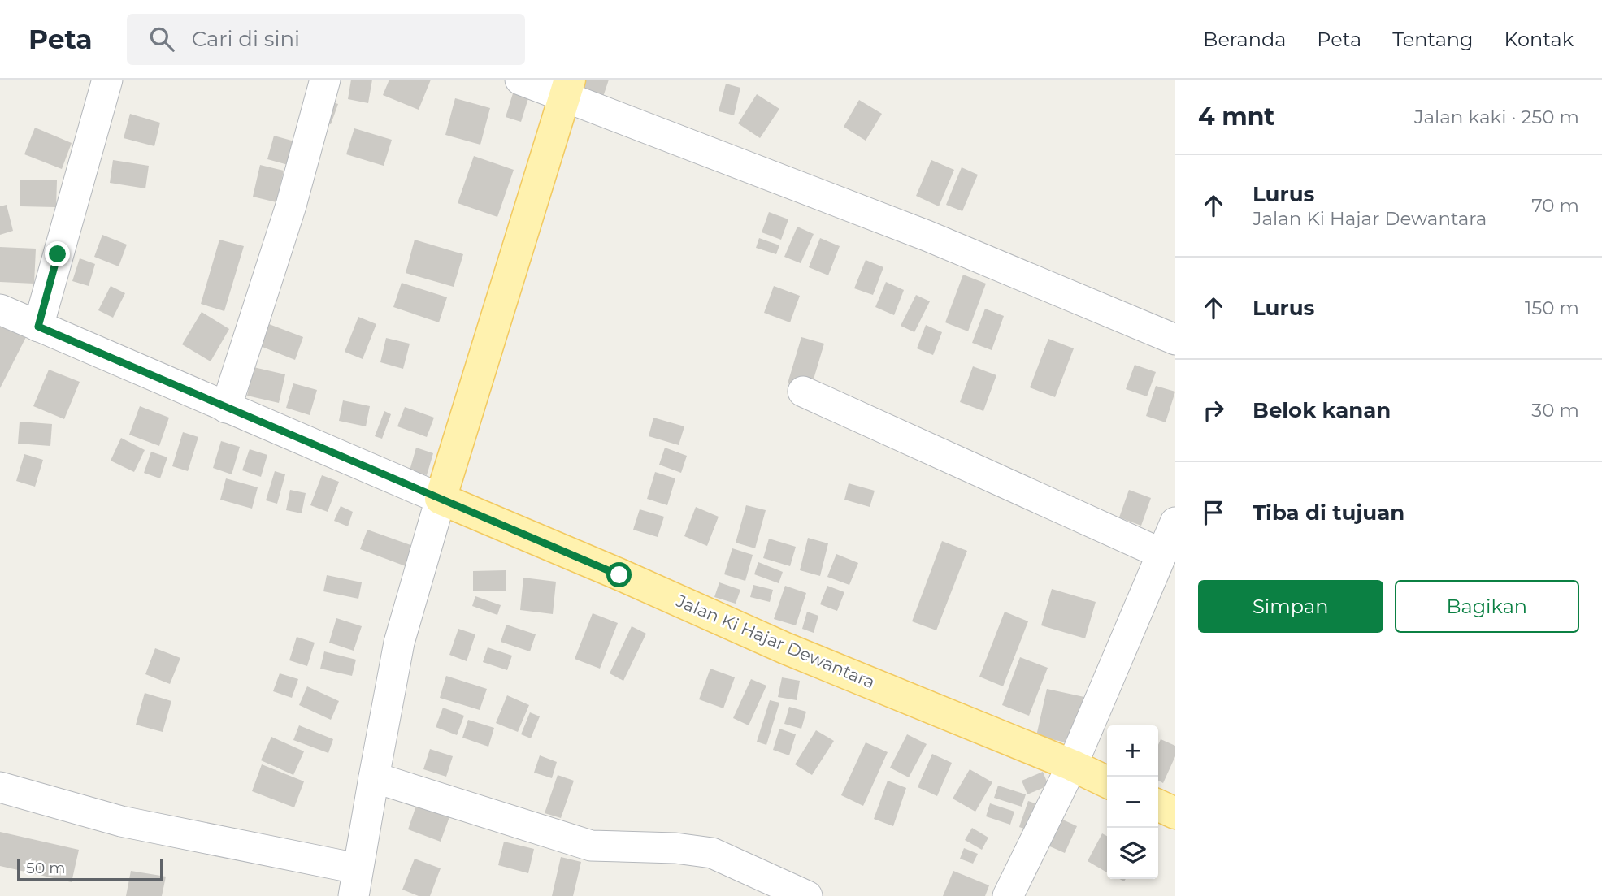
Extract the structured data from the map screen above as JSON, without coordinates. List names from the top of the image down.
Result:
{
  "streets": {
    "main road": ["Jalan Ki Hajar Dewantara"]
  },
  "scale_bar": "50 m",
  "page": {
    "header": "Peta",
    "search": "Cari di sini",
    "nav": [
      "Beranda",
      "Peta",
      "Tentang",
      "Kontak"
    ],
    "heading": ["4 mnt", "Jalan kaki · 250 m"],
    "list": [
      ["Lurus", "Jalan Ki Hajar Dewantara", "70 m"],
      ["Lurus", "150 m"],
      ["Belok kanan", "30 m"],
      "Tiba di tujuan"
    ],
    "buttons": ["Simpan", "Bagikan"],
    "map_buttons": ["+", "−"],
    "scale": "50 m"
  }
}
